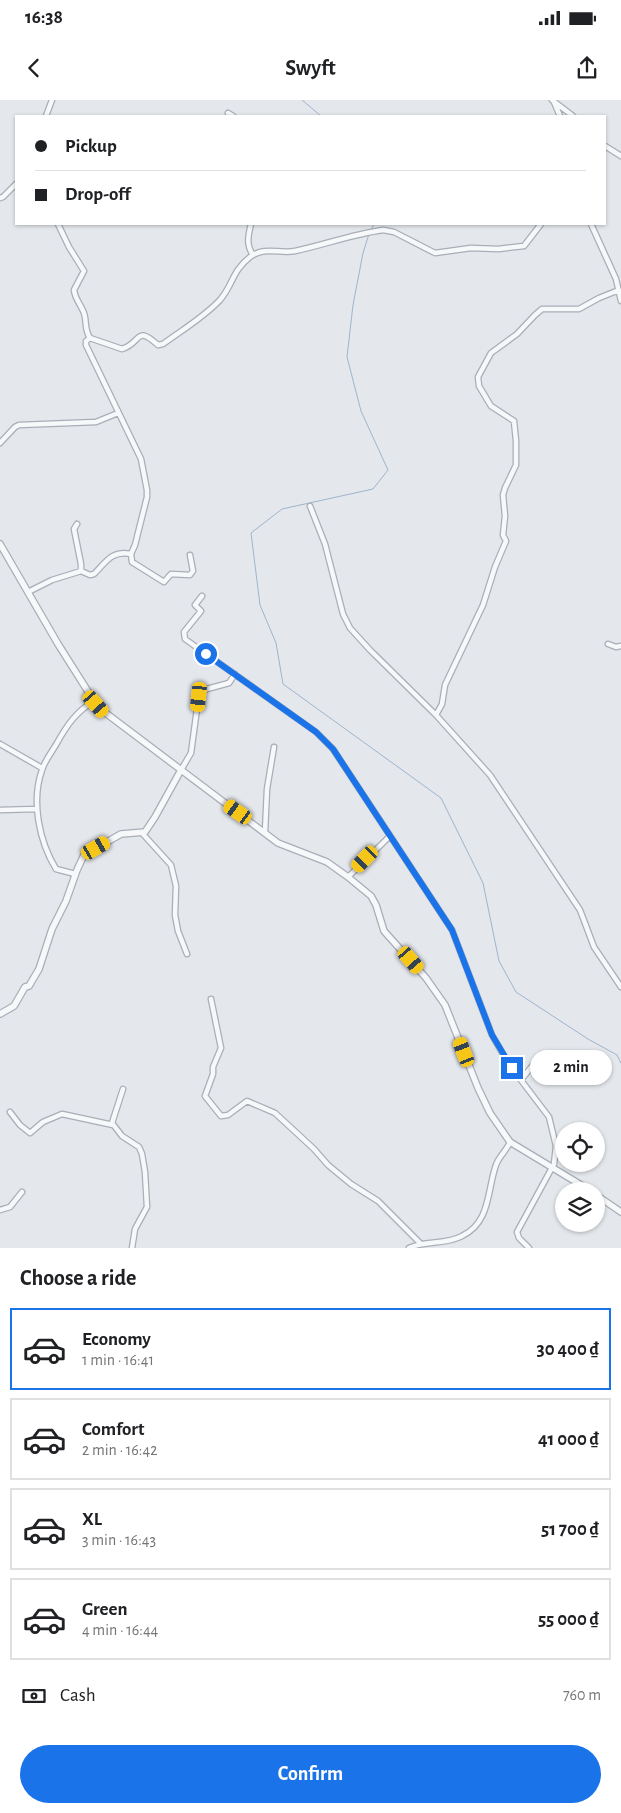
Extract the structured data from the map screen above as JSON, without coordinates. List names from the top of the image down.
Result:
{
  "page": {
    "status": "16:38",
    "header": "Swyft",
    "banner": ["Pickup", "Drop-off"],
    "bubble": "2 min",
    "heading": "Choose a ride",
    "list": [
      {
        "name": "Economy",
        "note": "1 min · 16:41",
        "value": "30 400 ₫"
      },
      {
        "name": "Comfort",
        "note": "2 min · 16:42",
        "value": "41 000 ₫"
      },
      {
        "name": "XL",
        "note": "3 min · 16:43",
        "value": "51 700 ₫"
      },
      {
        "name": "Green",
        "note": "4 min · 16:44",
        "value": "55 000 ₫"
      }
    ],
    "pay": ["Cash", "760 m"],
    "buttons": "Confirm"
  }
}
